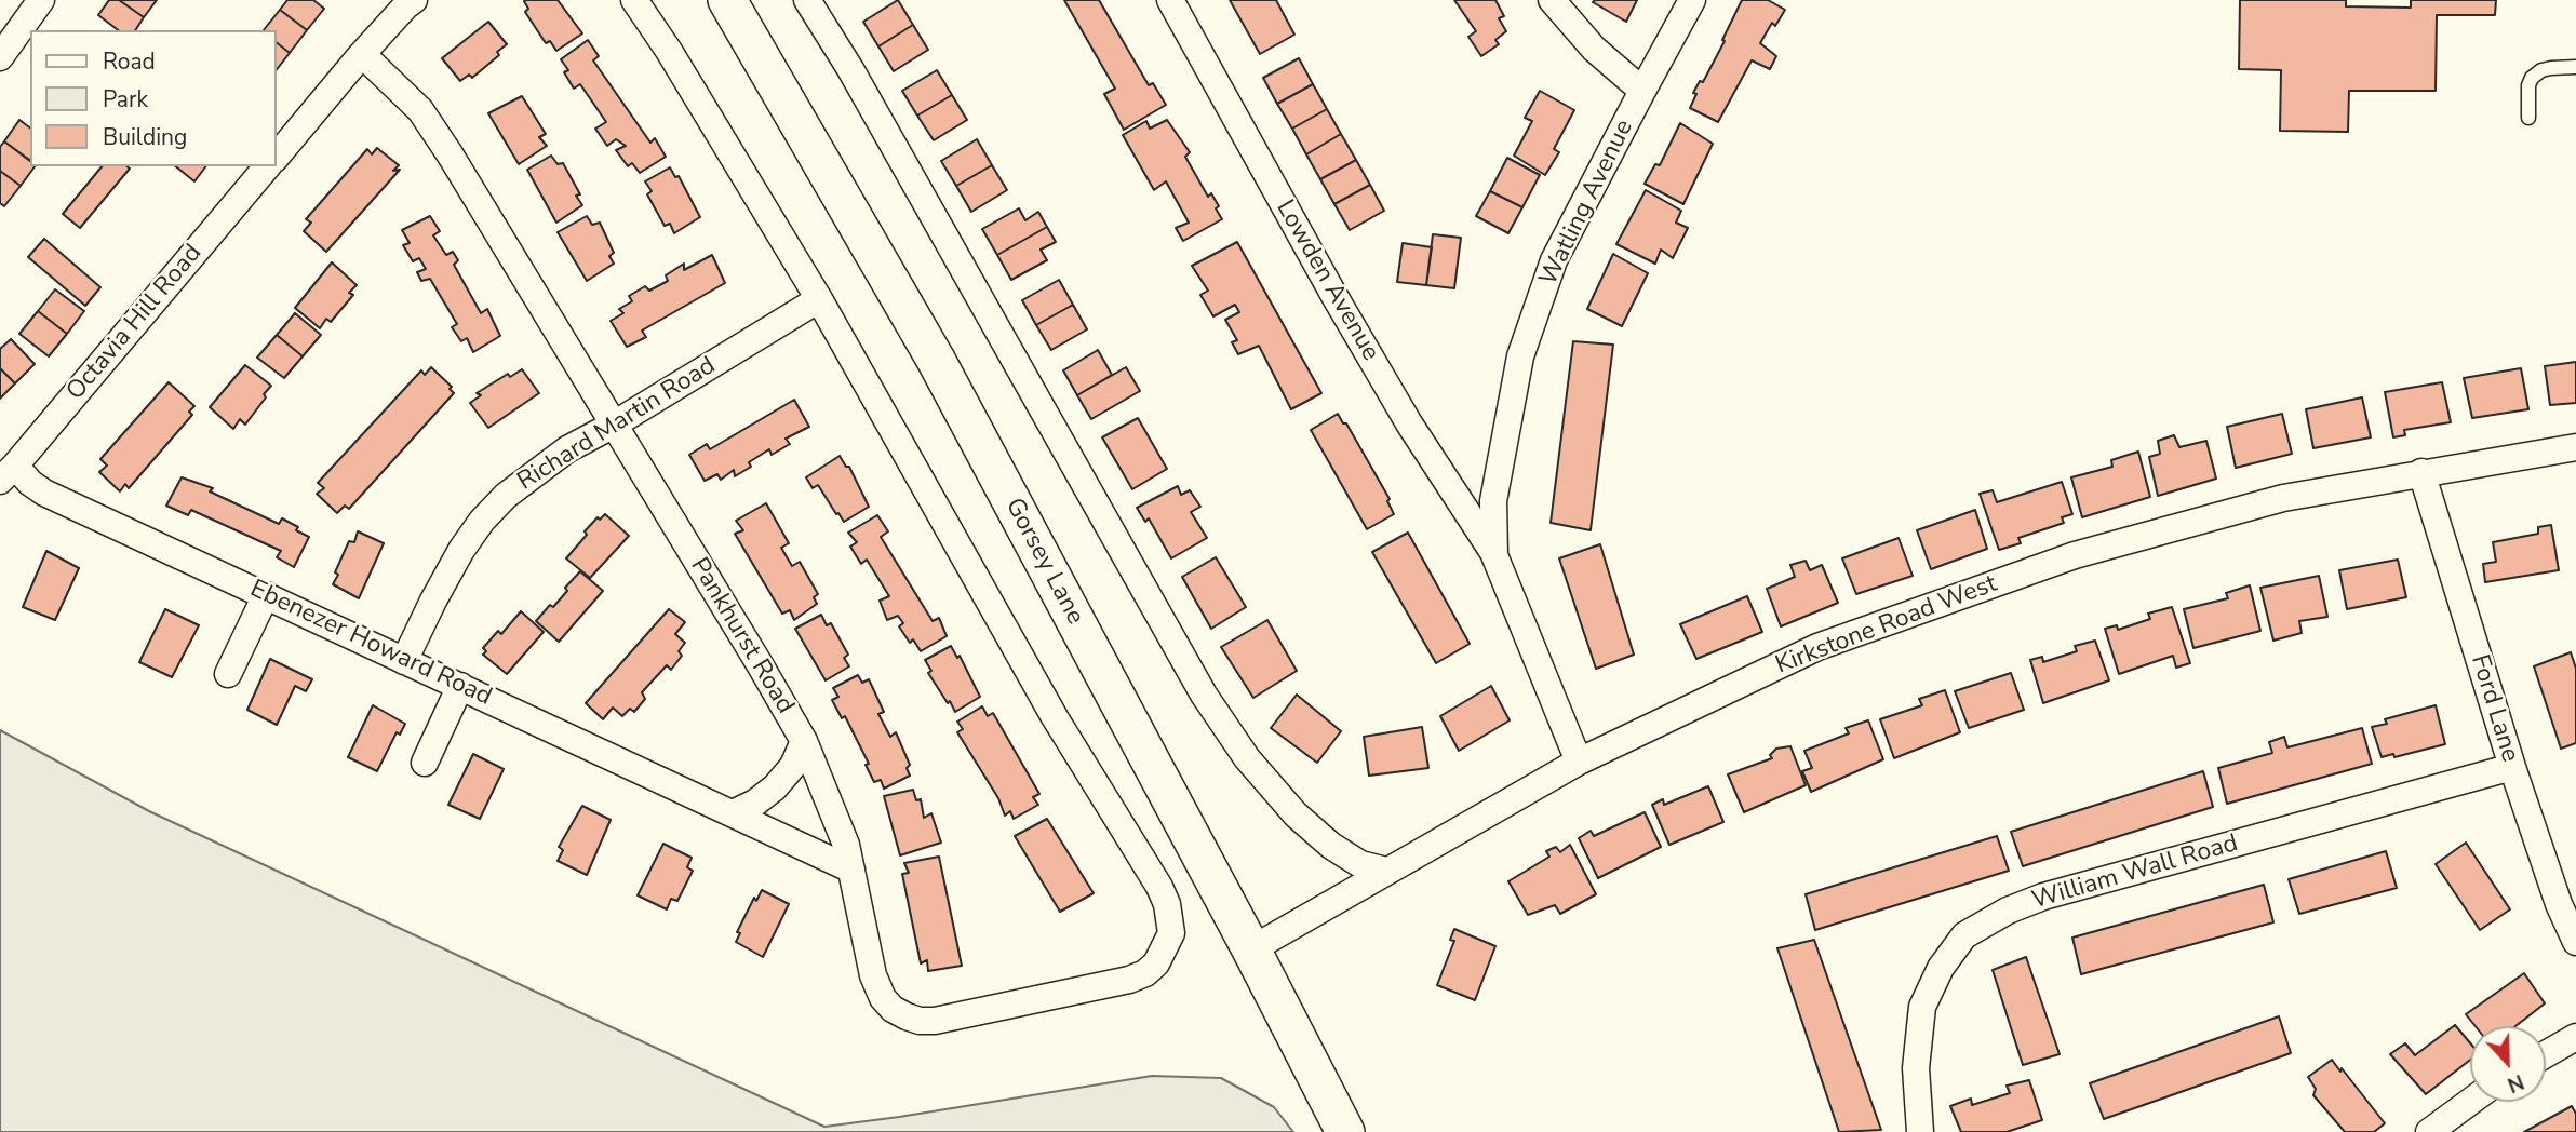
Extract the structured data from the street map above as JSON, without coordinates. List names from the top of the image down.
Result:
{
  "streets": {
    "main road": ["Gorsey Lane"],
    "street": [
      "Watling Avenue",
      "Lowden Avenue",
      "Octavia Hill Road",
      "Richard Martin Road",
      "Kirkstone Road West",
      "Pankhurst Road",
      "Ebenezer Howard Road",
      "Ford Lane",
      "William Wall Road"
    ]
  },
  "crossings": [
    ["Watling Avenue", "Lowden Avenue"],
    ["Watling Avenue", "Kirkstone Road West"],
    ["Octavia Hill Road", "Ebenezer Howard Road"],
    ["Richard Martin Road", "Pankhurst Road"],
    ["Richard Martin Road", "Ebenezer Howard Road"],
    ["Gorsey Lane", "Kirkstone Road West"],
    ["Kirkstone Road West", "Ford Lane"],
    ["Pankhurst Road", "Ebenezer Howard Road"],
    ["Ford Lane", "William Wall Road"]
  ],
  "legend": ["Road", "Park", "Building"],
  "north": "bottom"
}
